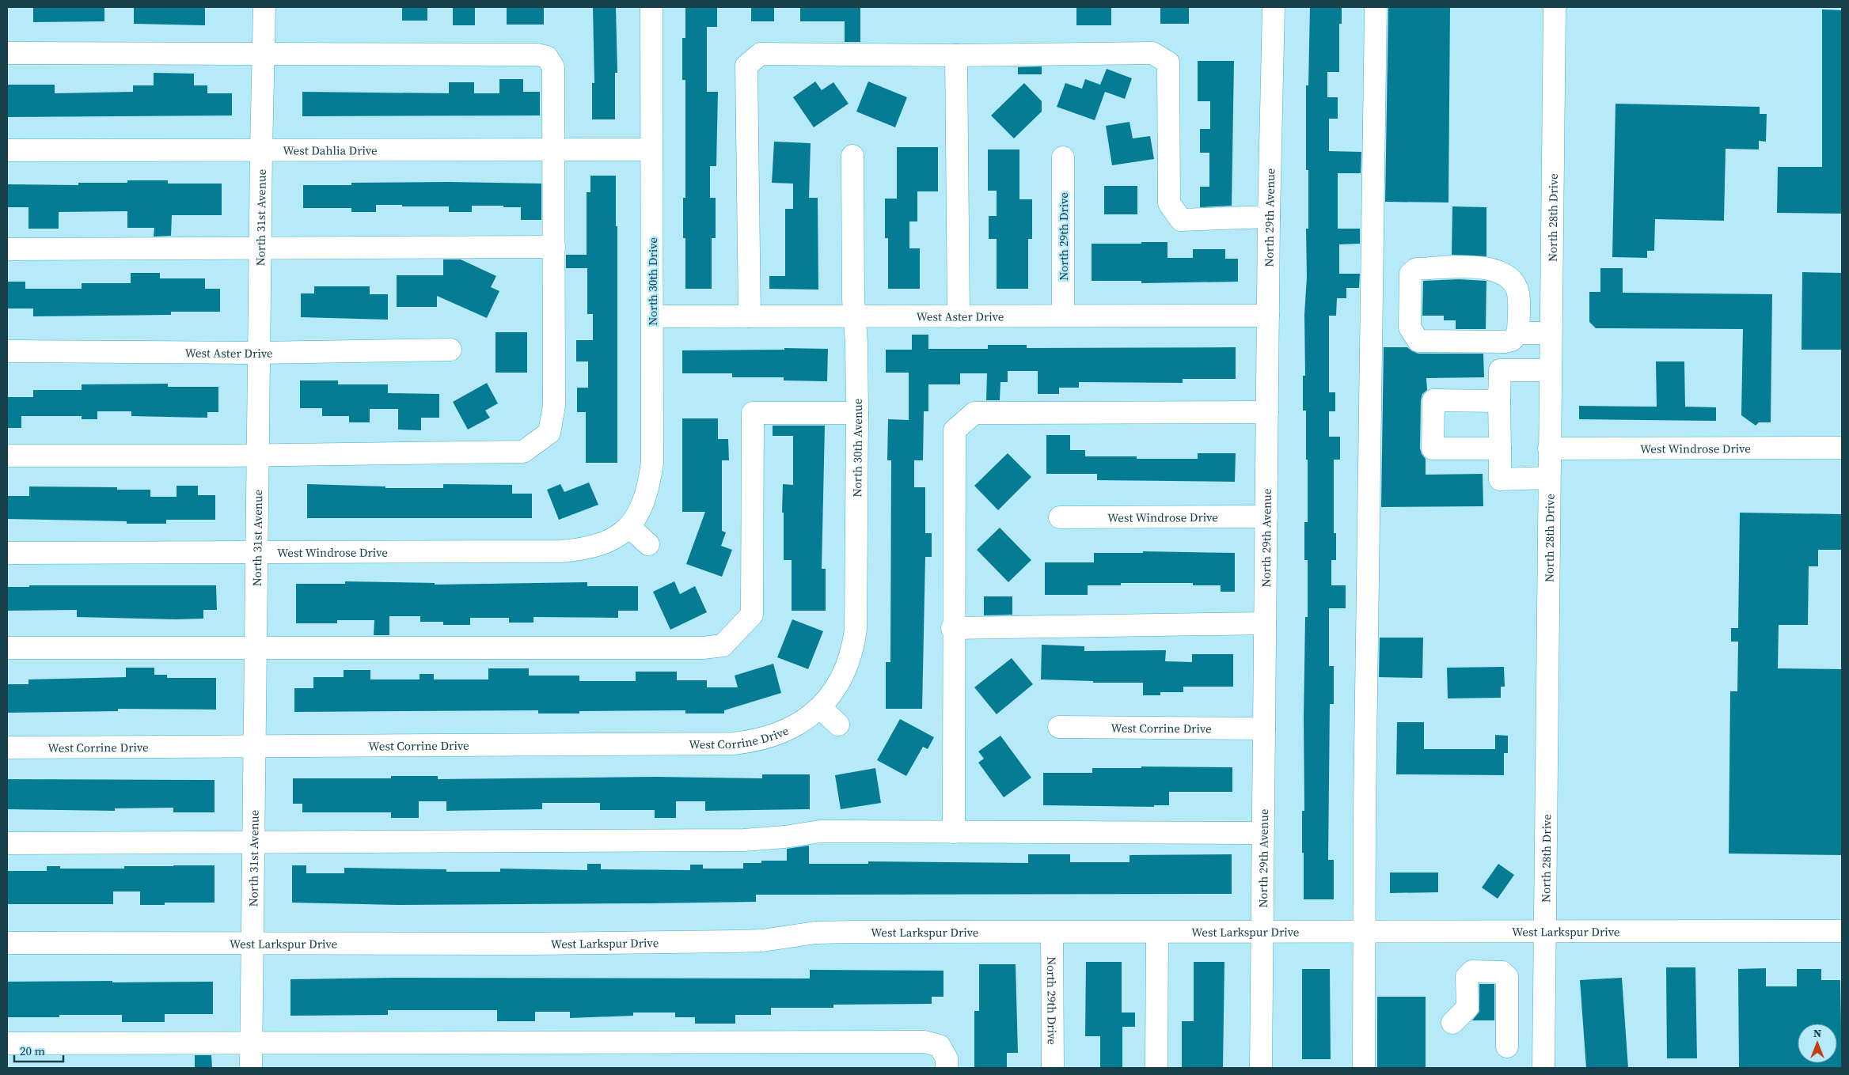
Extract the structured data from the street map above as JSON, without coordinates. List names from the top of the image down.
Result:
{
  "streets": {
    "street": [
      "West Dahlia Drive",
      "North 29th Avenue",
      "North 31st Avenue",
      "North 28th Drive",
      "North 29th Drive",
      "North 30th Drive",
      "West Aster Drive",
      "West Windrose Drive",
      "North 30th Avenue",
      "West Corrine Drive",
      "West Larkspur Drive"
    ]
  },
  "crossings": [
    ["West Dahlia Drive", "North 31st Avenue"],
    ["West Dahlia Drive", "North 30th Drive"],
    ["North 29th Avenue", "West Aster Drive"],
    ["North 29th Avenue", "West Windrose Drive"],
    ["North 29th Avenue", "West Corrine Drive"],
    ["North 29th Avenue", "West Larkspur Drive"],
    ["North 31st Avenue", "West Aster Drive"],
    ["North 31st Avenue", "West Windrose Drive"],
    ["North 31st Avenue", "West Corrine Drive"],
    ["North 31st Avenue", "West Larkspur Drive"],
    ["North 28th Drive", "West Windrose Drive"],
    ["North 28th Drive", "West Larkspur Drive"],
    ["North 29th Drive", "West Aster Drive"],
    ["North 29th Drive", "West Larkspur Drive"],
    ["North 30th Drive", "West Aster Drive"],
    ["North 30th Drive", "West Windrose Drive"],
    ["West Aster Drive", "North 30th Avenue"],
    ["North 30th Avenue", "West Corrine Drive"]
  ],
  "scale_bar": "20 m",
  "north": "top"
}
